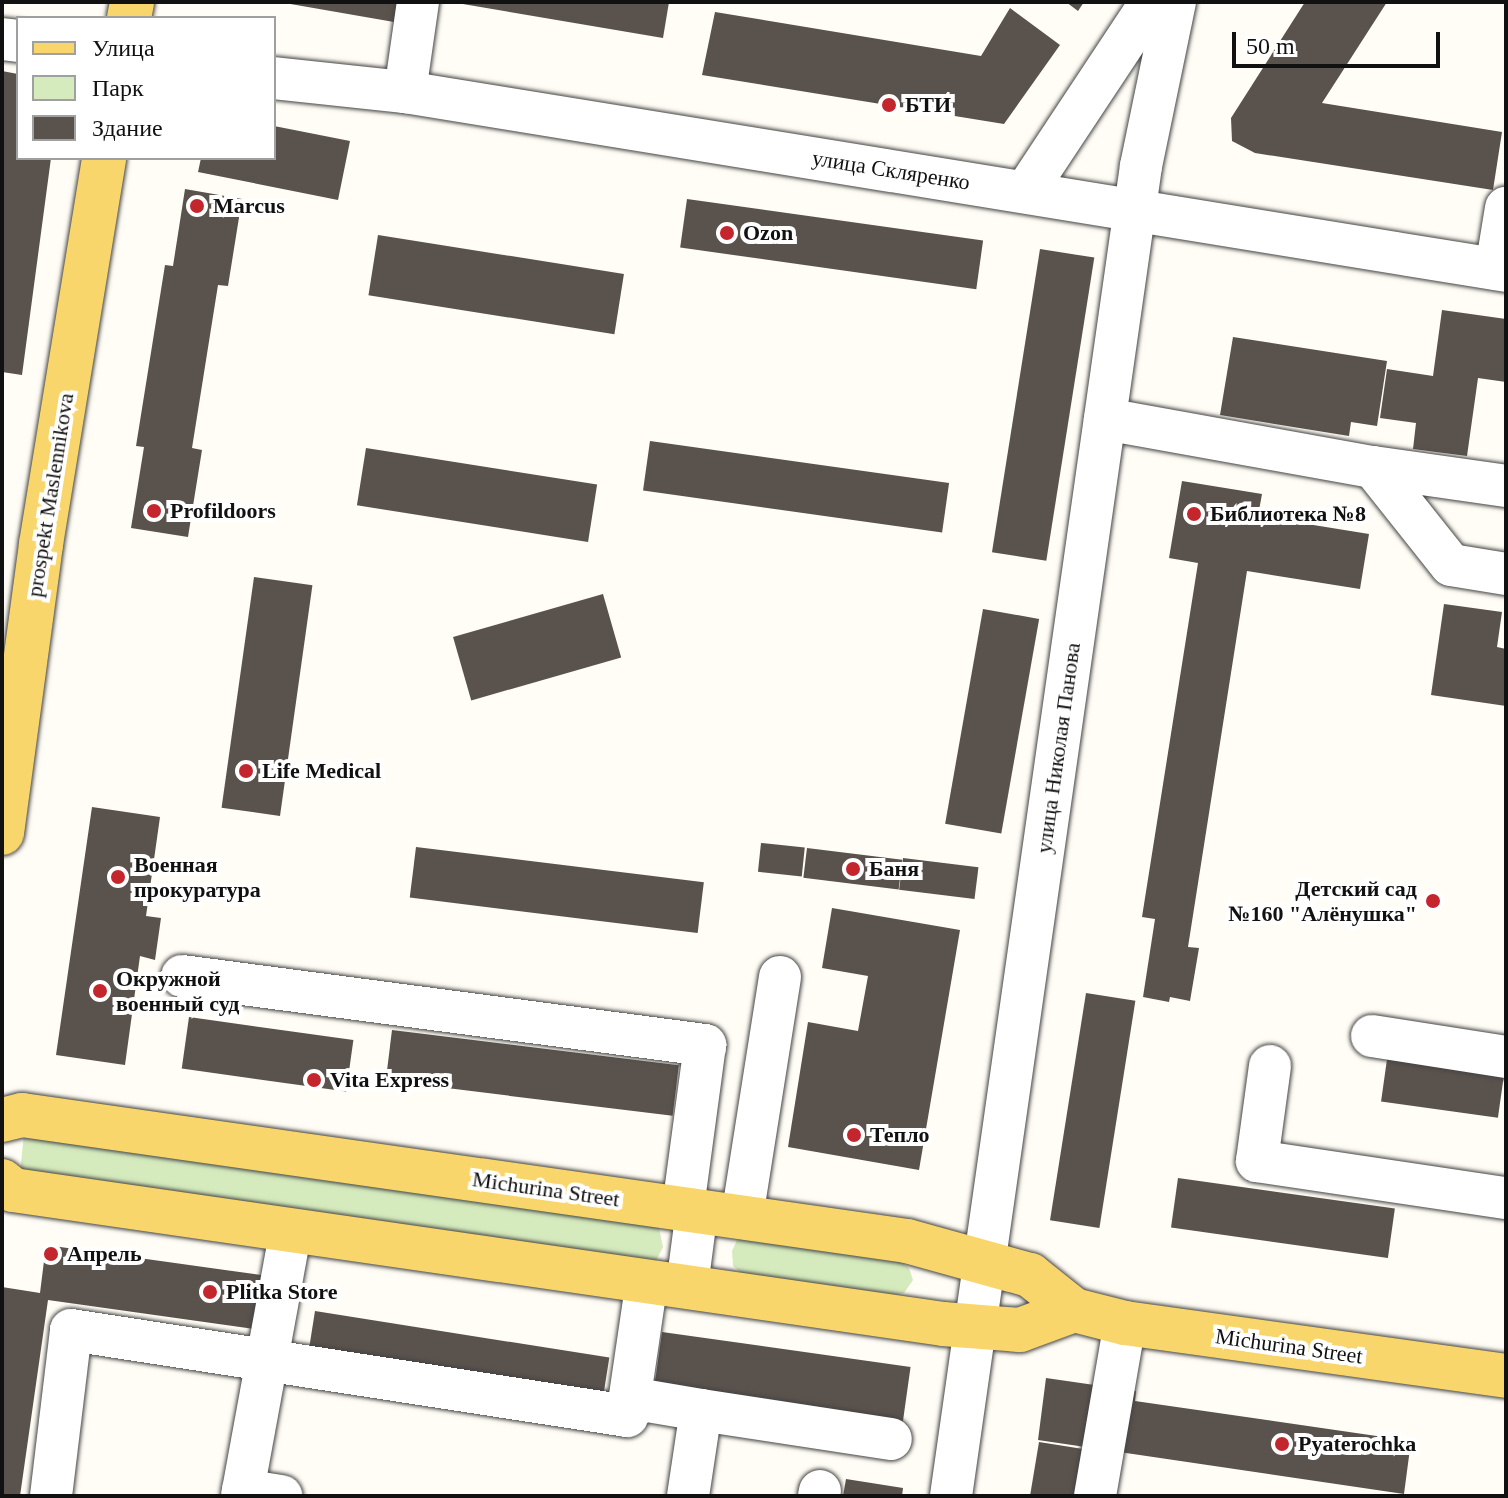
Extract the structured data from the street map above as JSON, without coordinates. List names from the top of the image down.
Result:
{
  "streets": {
    "main road": ["prospekt Maslennikova", "Michurina Street"],
    "street": ["улица Скляренко", "улица Николая Панова"]
  },
  "crossings": [
    ["улица Скляренко", "улица Николая Панова"],
    ["улица Николая Панова", "Michurina Street"]
  ],
  "places": [
    "БТИ",
    "Marcus",
    "Ozon",
    "Profildoors",
    "Библиотека №8",
    "Life Medical",
    "Баня",
    "Военная прокуратура",
    "Детский сад №160 \"Алёнушка\"",
    "Окружной военный суд",
    "Vita Express",
    "Тепло",
    "Апрель",
    "Plitka Store",
    "Pyaterochka"
  ],
  "legend": ["Улица", "Парк", "Здание"],
  "scale_bar": "50 m"
}
